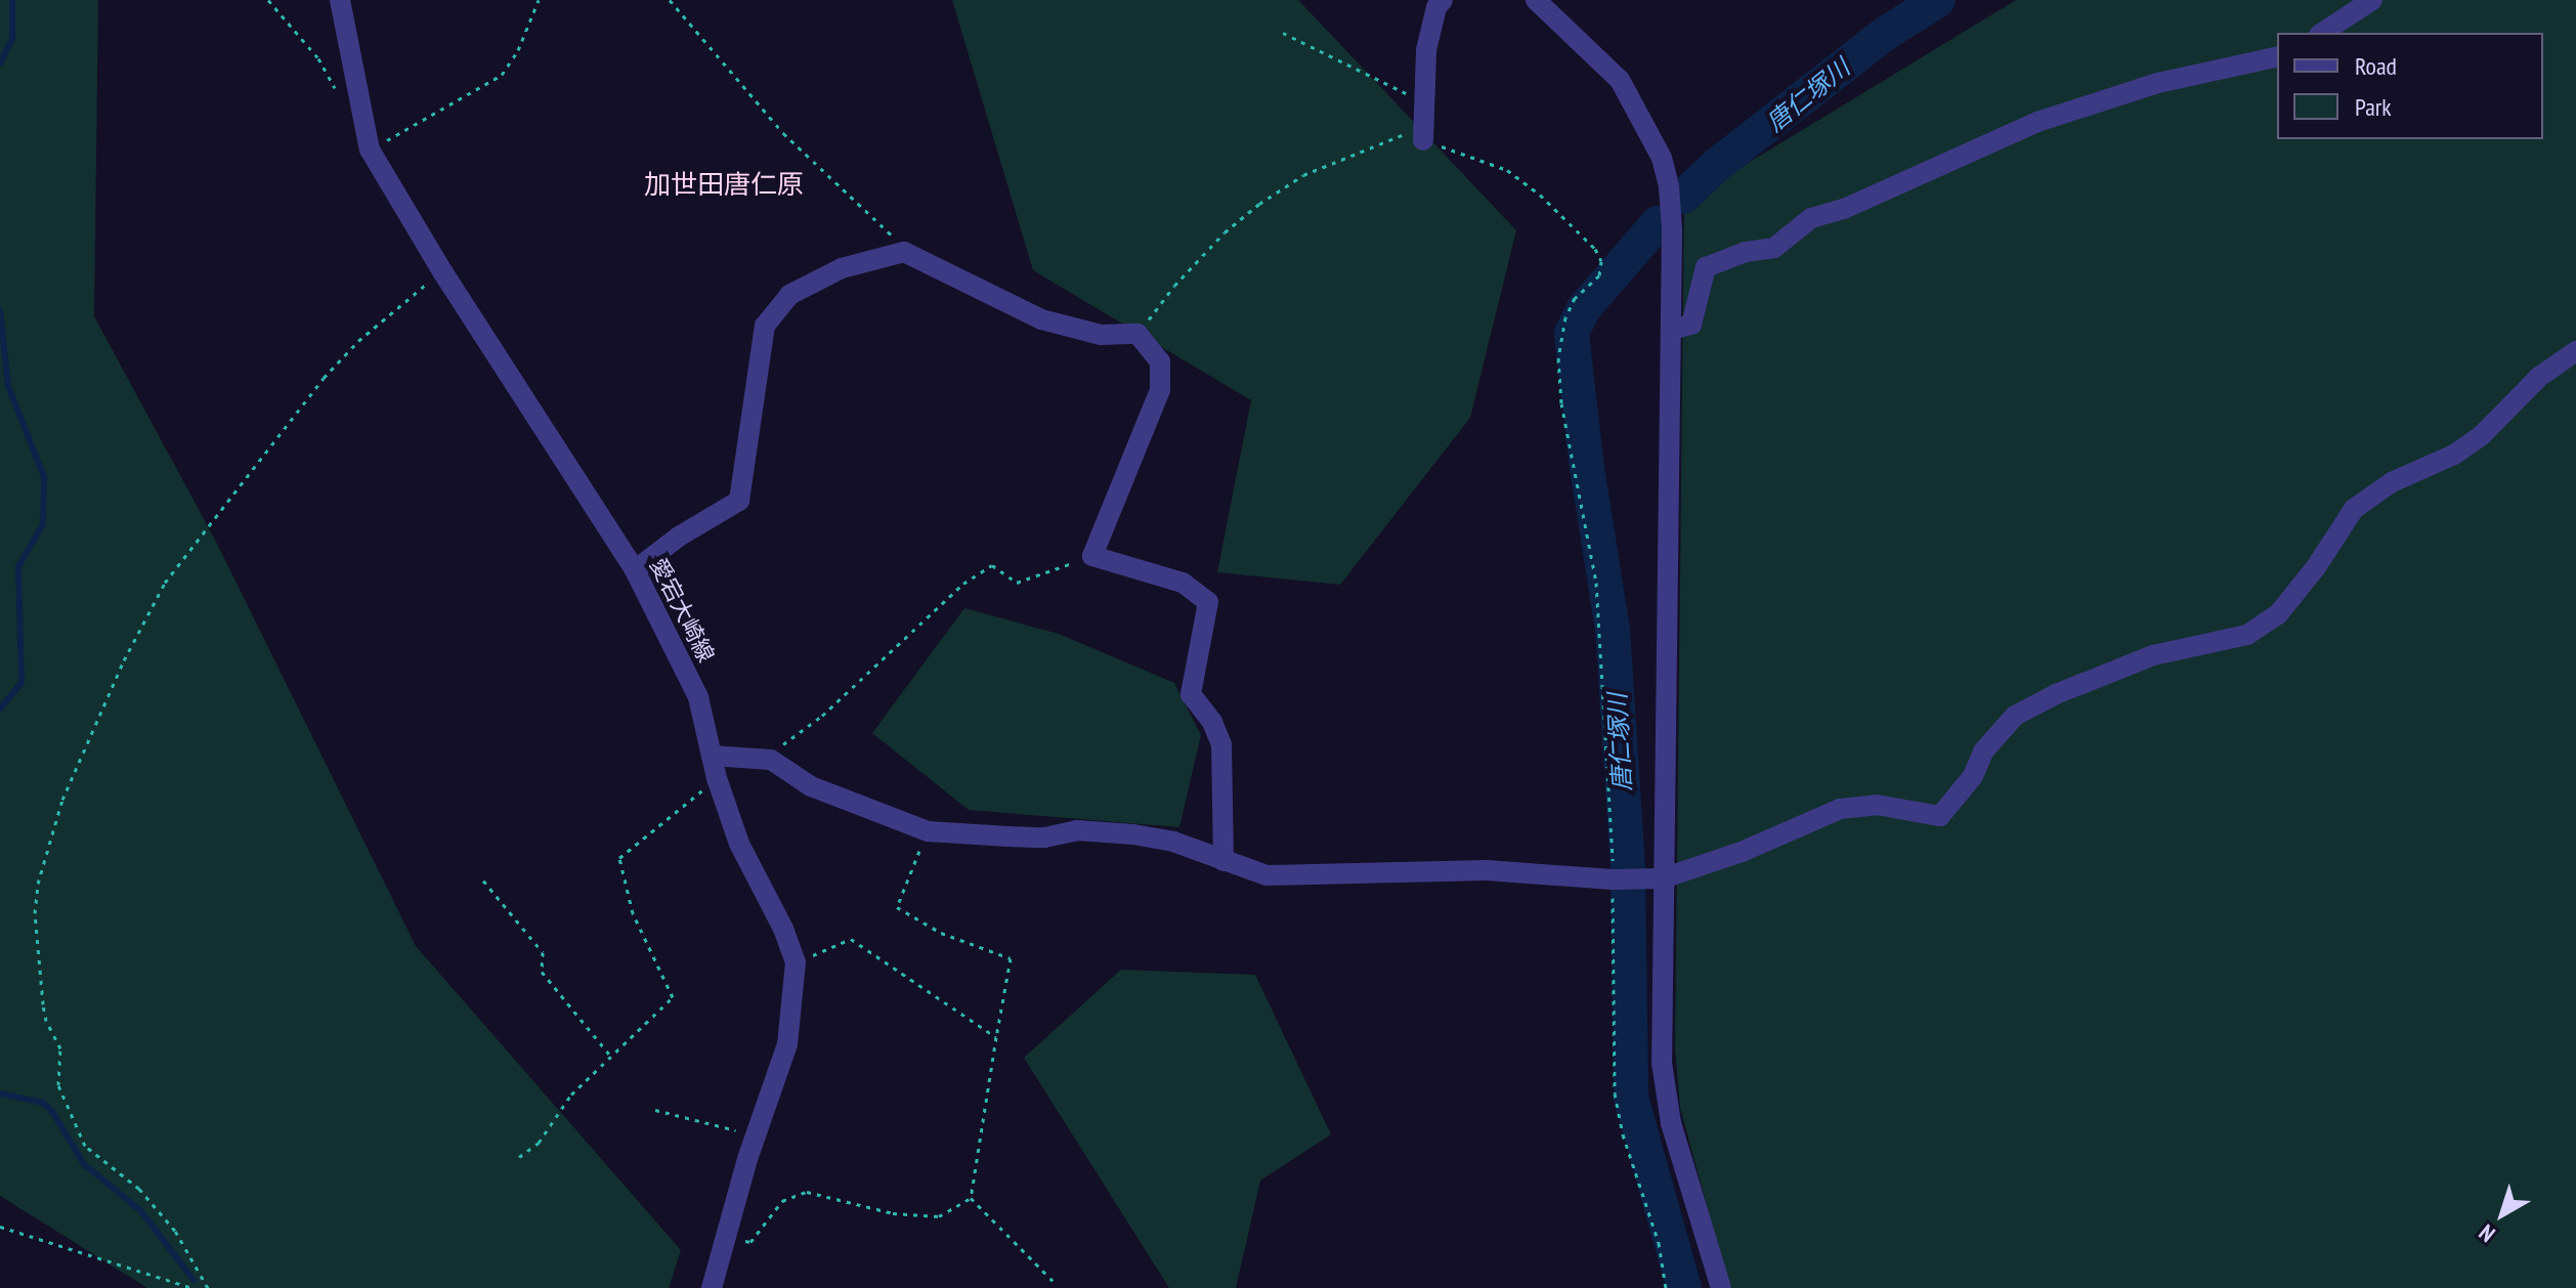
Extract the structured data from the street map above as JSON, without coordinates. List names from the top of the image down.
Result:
{
  "streets": {
    "street": ["愛宕大崎線"]
  },
  "districts": ["加世田唐仁原"],
  "water": ["唐仁塚川"],
  "legend": ["Road", "Park"],
  "north": "bottom left"
}
